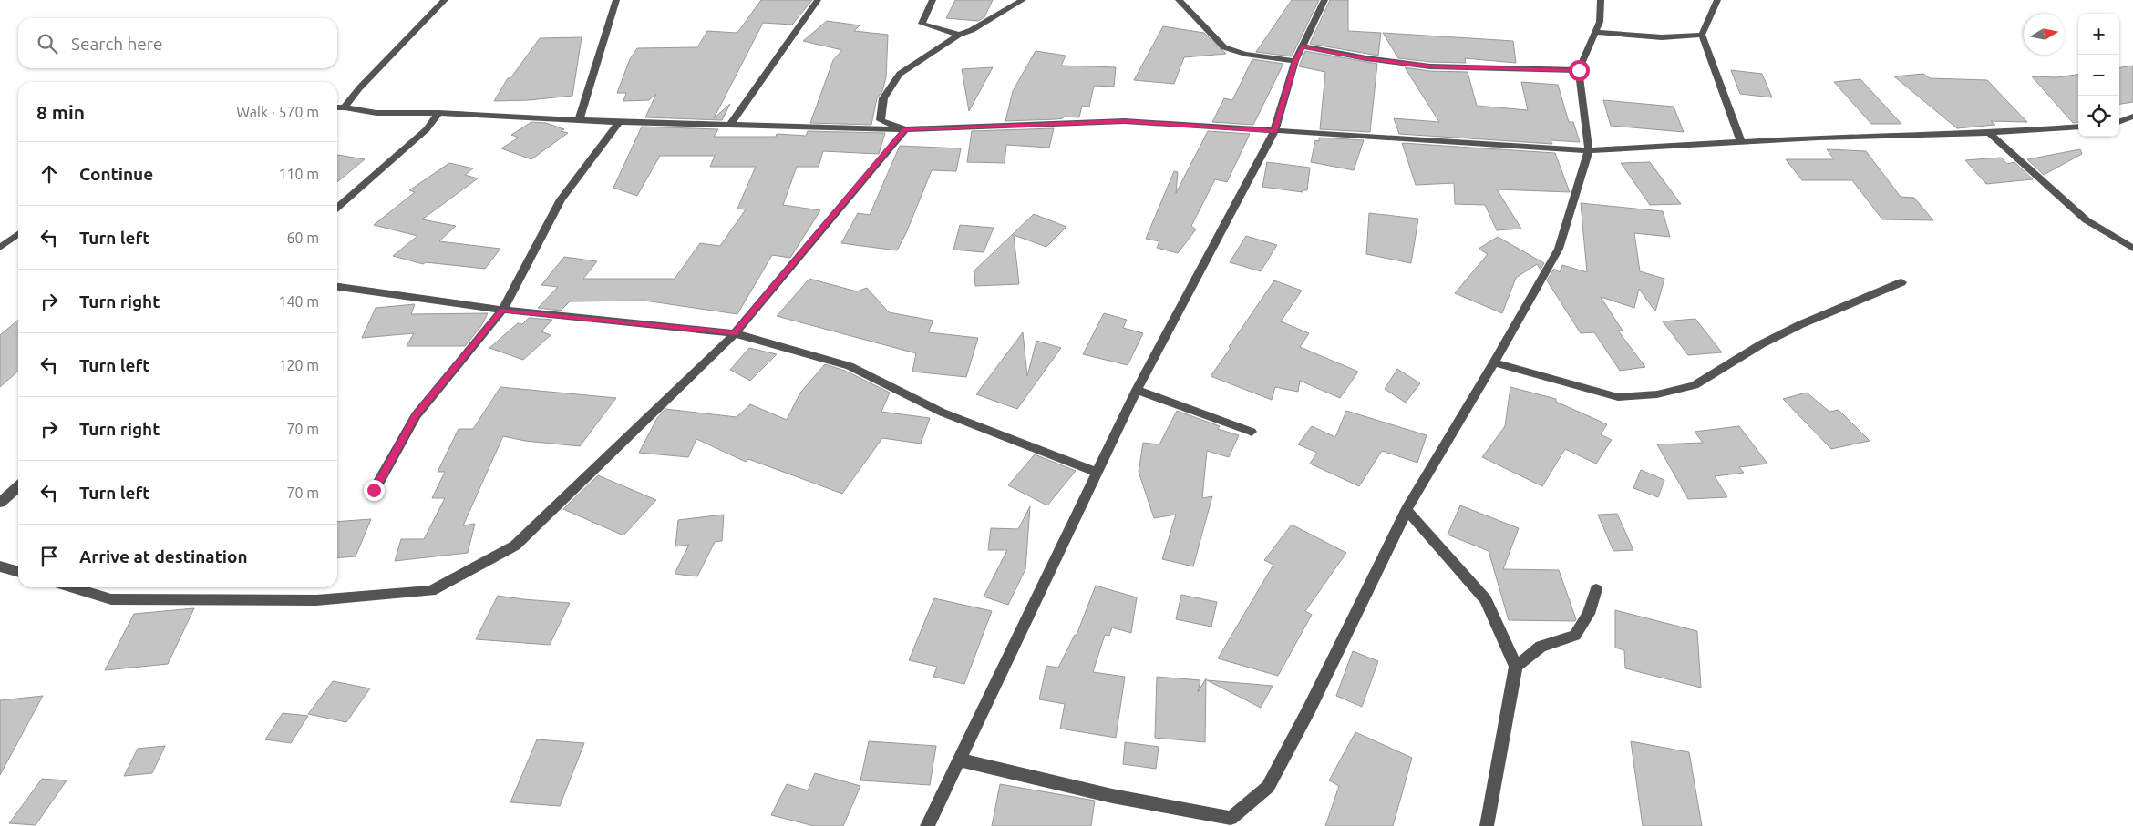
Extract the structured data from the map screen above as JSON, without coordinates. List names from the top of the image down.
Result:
{
  "north": "right",
  "page": {
    "map_buttons": ["+", "−"],
    "search": "Search here",
    "heading": ["8 min", "Walk · 570 m"],
    "list": [
      ["Continue", "110 m"],
      ["Turn left", "60 m"],
      ["Turn right", "140 m"],
      ["Turn left", "120 m"],
      ["Turn right", "70 m"],
      ["Turn left", "70 m"],
      "Arrive at destination"
    ]
  }
}
